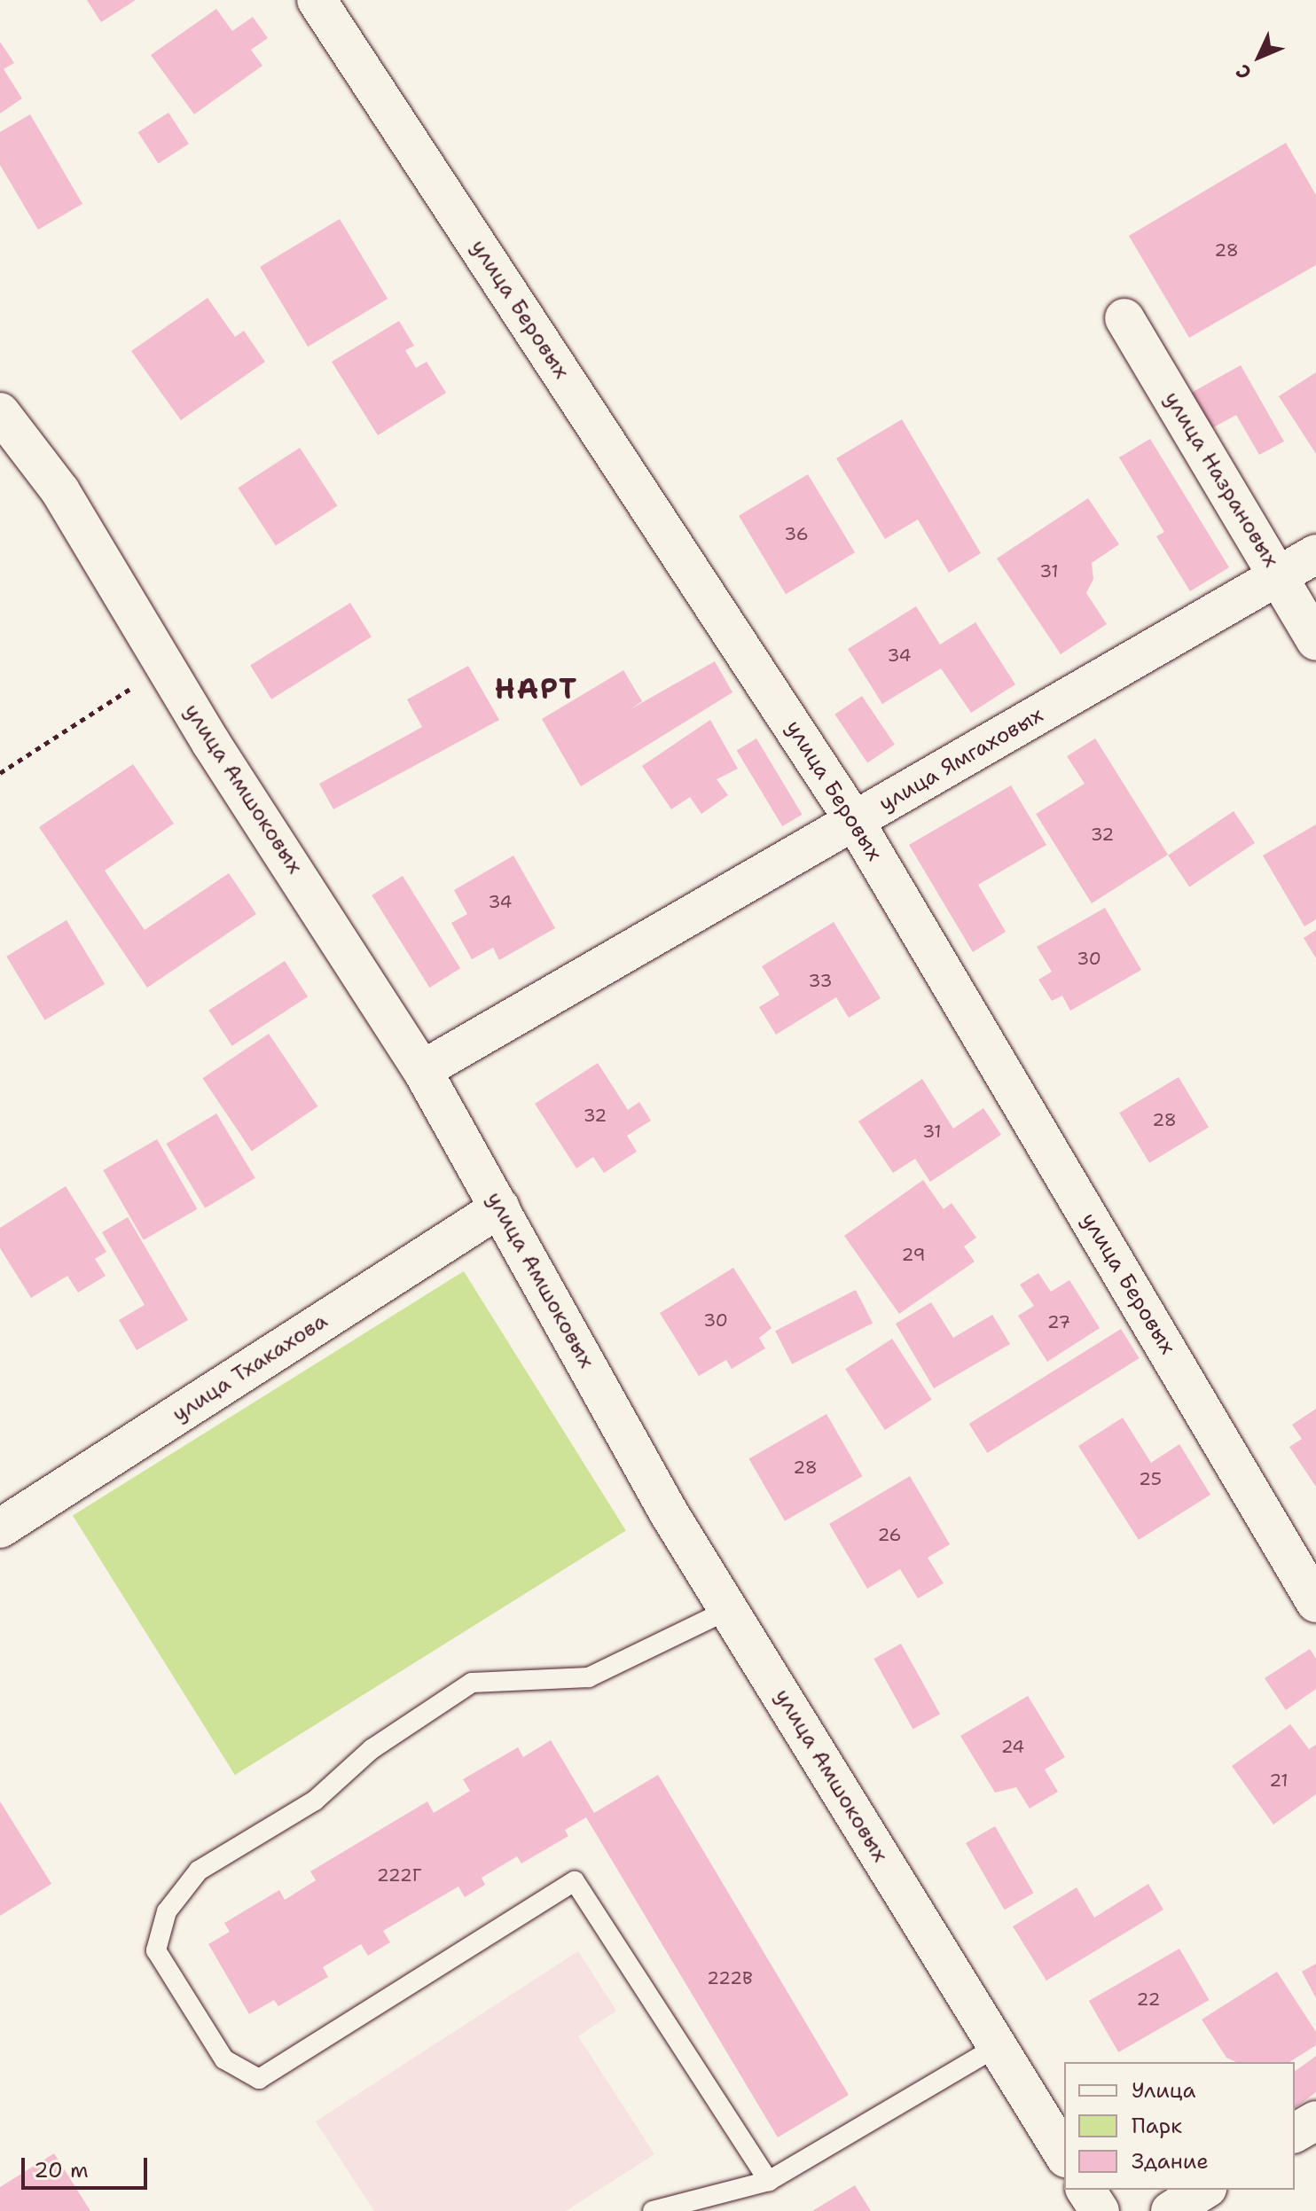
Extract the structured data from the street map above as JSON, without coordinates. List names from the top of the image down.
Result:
{
  "streets": {
    "street": [
      "улица Беровых",
      "улица Назрановых",
      "улица Ямгаховых",
      "улица Амшоковых",
      "улица Тхакахова"
    ]
  },
  "crossings": [
    ["улица Беровых", "улица Ямгаховых"],
    ["улица Назрановых", "улица Ямгаховых"],
    ["улица Ямгаховых", "улица Амшоковых"],
    ["улица Амшоковых", "улица Тхакахова"]
  ],
  "districts": ["НАРТ"],
  "house_numbers": [
    "28",
    "36",
    "31",
    "34",
    "32",
    "34",
    "30",
    "33",
    "32",
    "28",
    "31",
    "29",
    "30",
    "27",
    "28",
    "25",
    "26",
    "24",
    "21",
    "222Г",
    "222В",
    "22"
  ],
  "legend": ["Улица", "Парк", "Здание"],
  "scale_bar": "20 m",
  "north": "bottom left"
}
